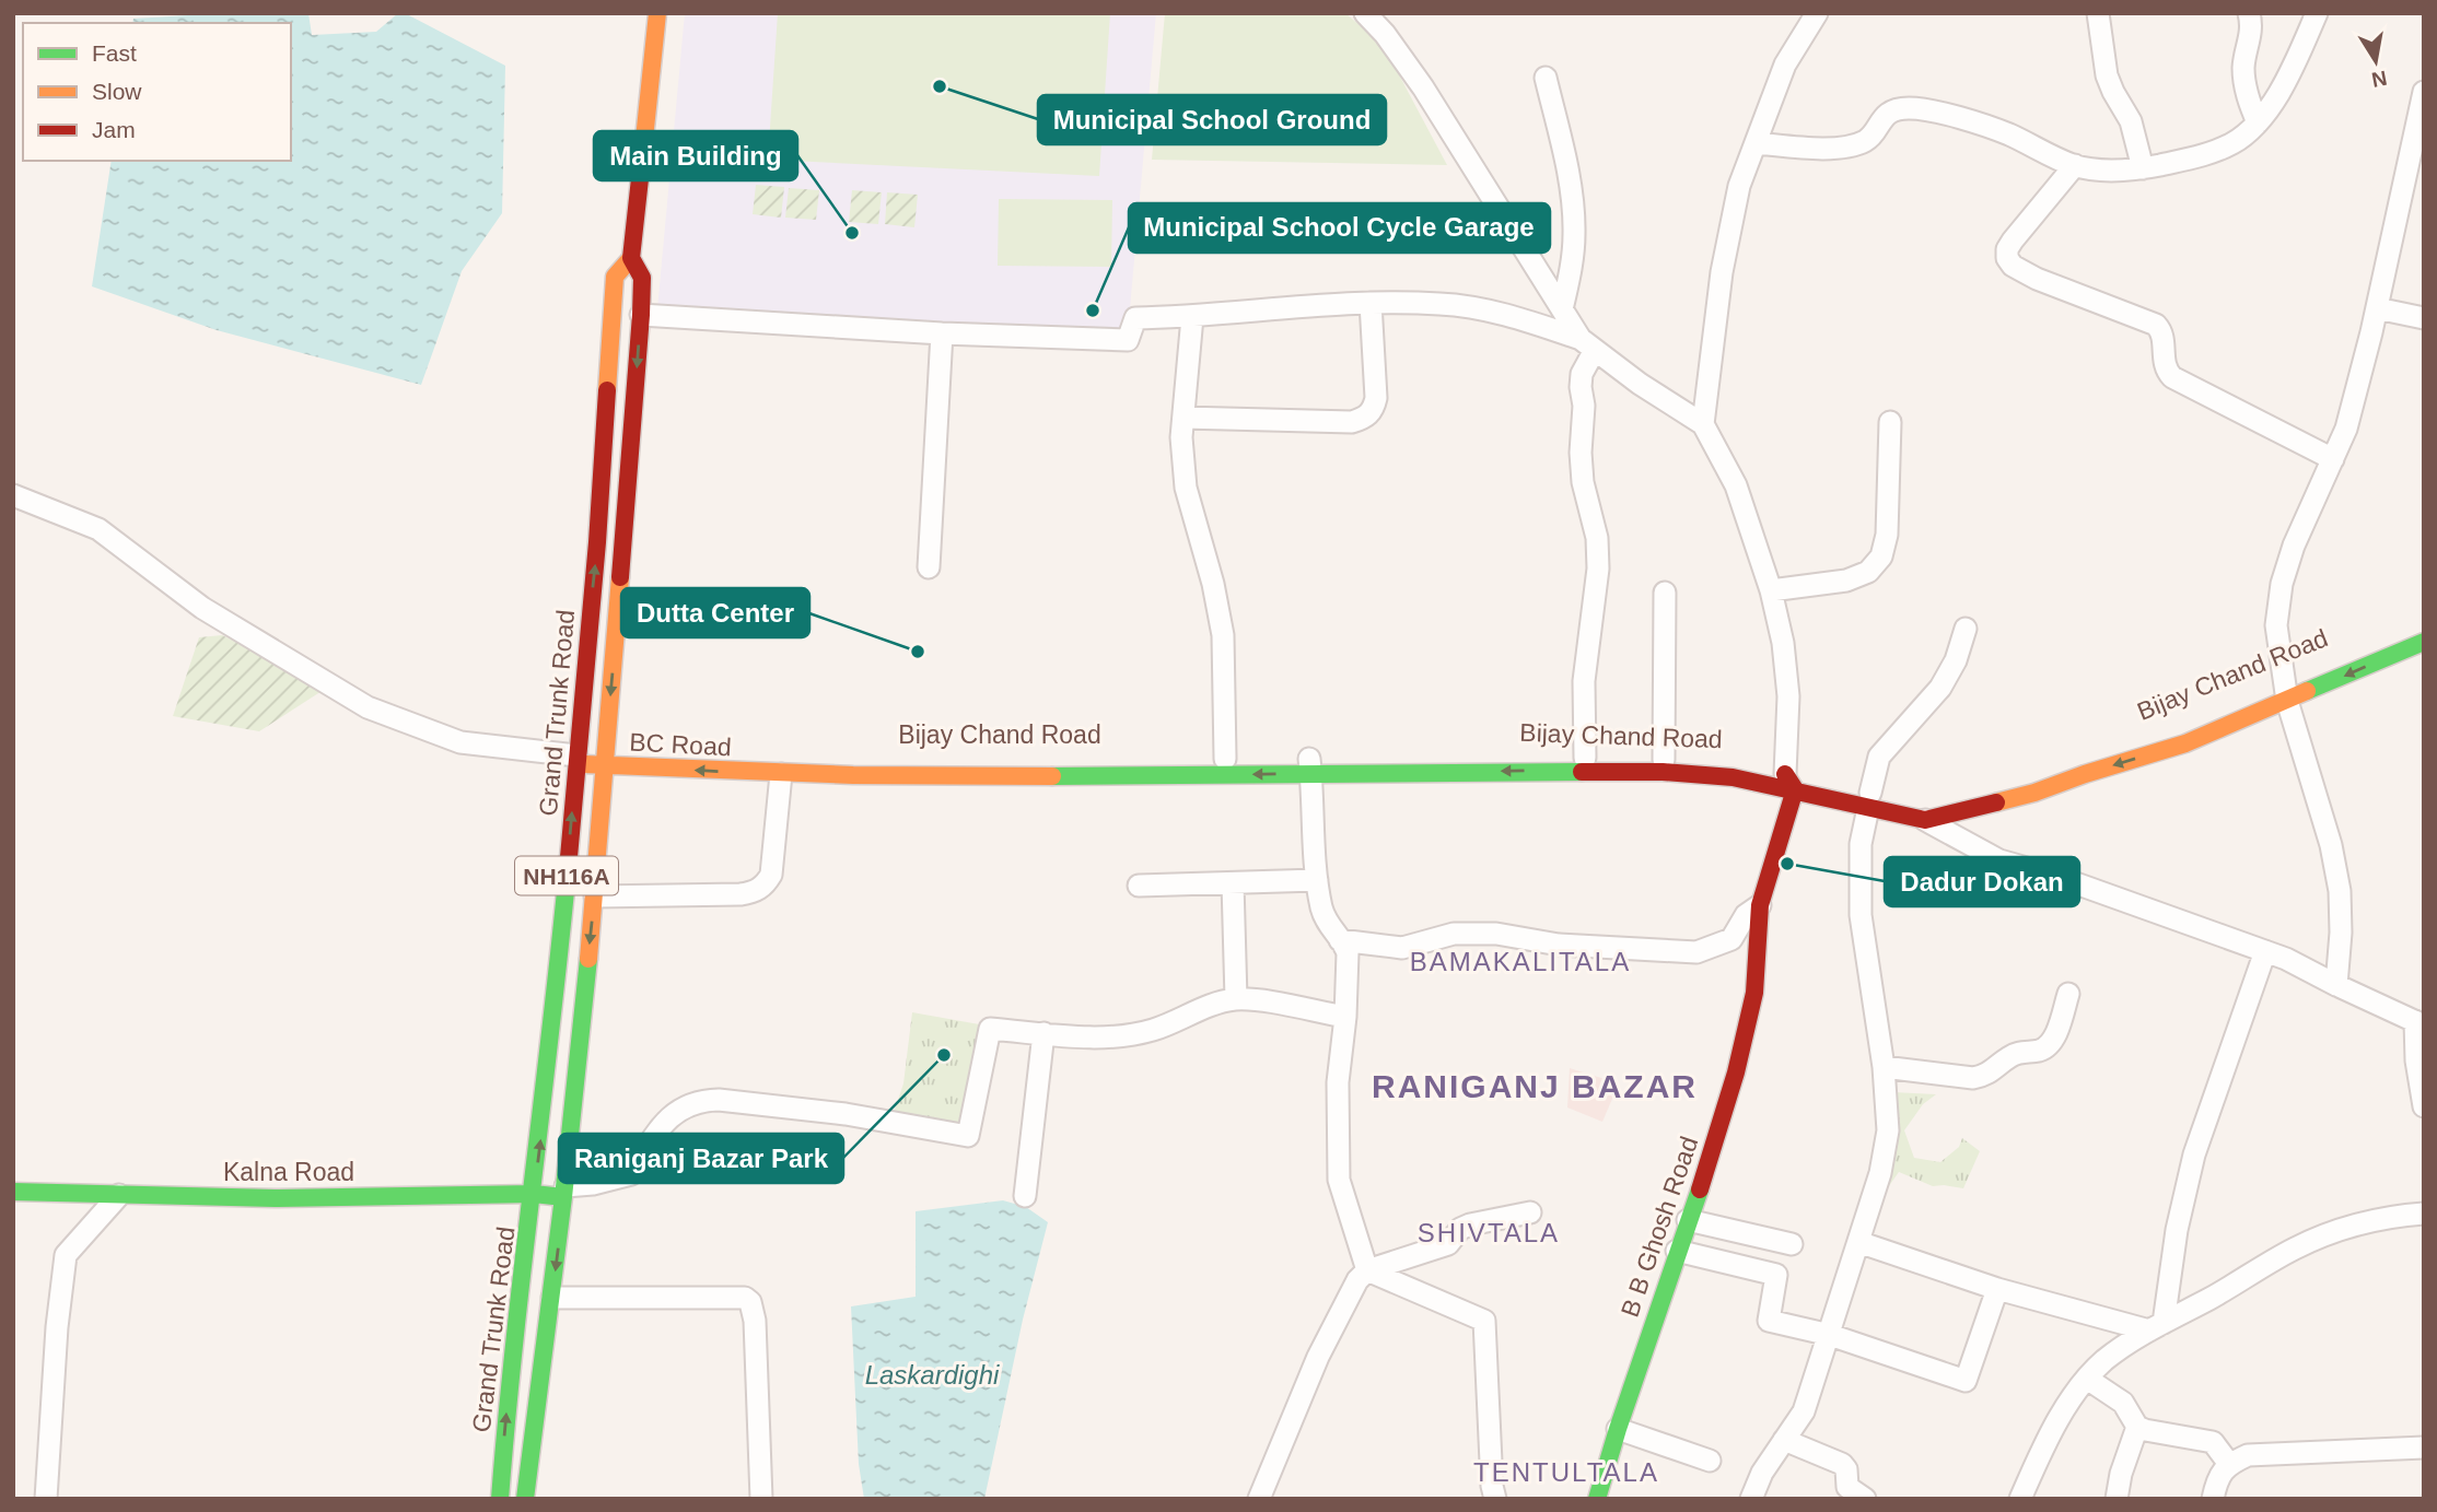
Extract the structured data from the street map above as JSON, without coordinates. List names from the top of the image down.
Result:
{
  "streets": {
    "main road": [
      "Bijay Chand Road",
      "Grand Trunk Road",
      "BC Road",
      "NH116A",
      "Kalna Road",
      "B B Ghosh Road"
    ]
  },
  "crossings": [
    ["Bijay Chand Road", "BC Road"],
    ["Bijay Chand Road", "B B Ghosh Road"],
    ["Grand Trunk Road", "BC Road"],
    ["Grand Trunk Road", "Kalna Road"]
  ],
  "districts": [
    "BAMAKALITALA",
    "RANIGANJ BAZAR",
    "SHIVTALA",
    "TENTULTALA"
  ],
  "water": ["Laskardighi"],
  "places": [
    "Municipal School Ground",
    "Main Building",
    "Municipal School Cycle Garage",
    "Dutta Center",
    "Dadur Dokan",
    "Raniganj Bazar Park"
  ],
  "legend": ["Fast", "Slow", "Jam"],
  "north": "bottom"
}
